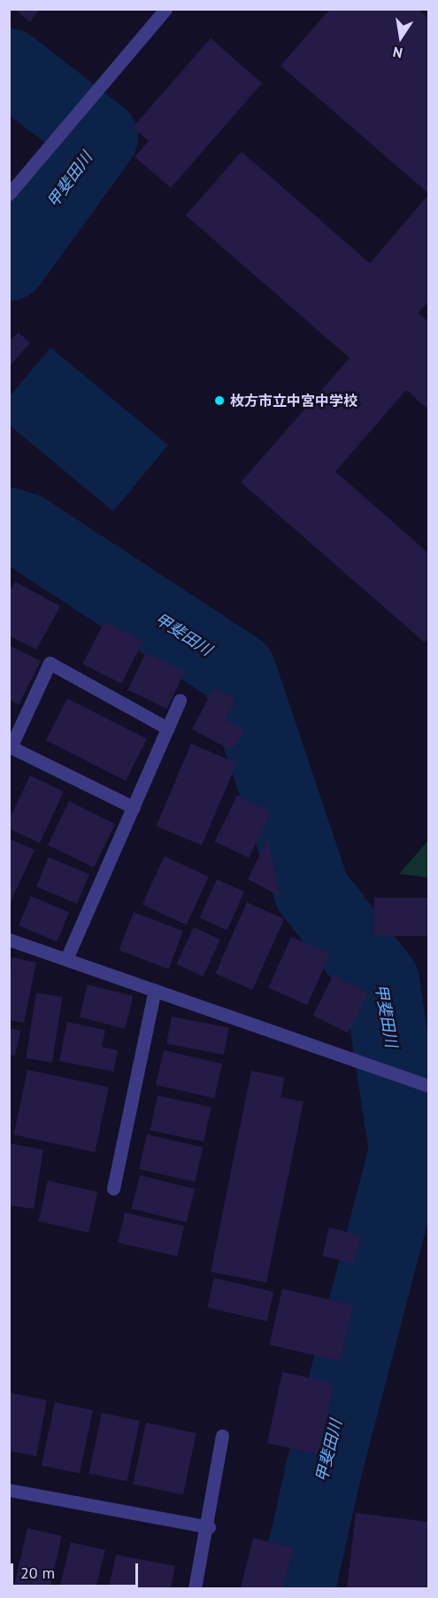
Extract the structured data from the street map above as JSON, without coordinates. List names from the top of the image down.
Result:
{
  "water": ["甲斐田川"],
  "places": ["枚方市立中宮中学校"],
  "scale_bar": "20 m",
  "north": "bottom"
}
